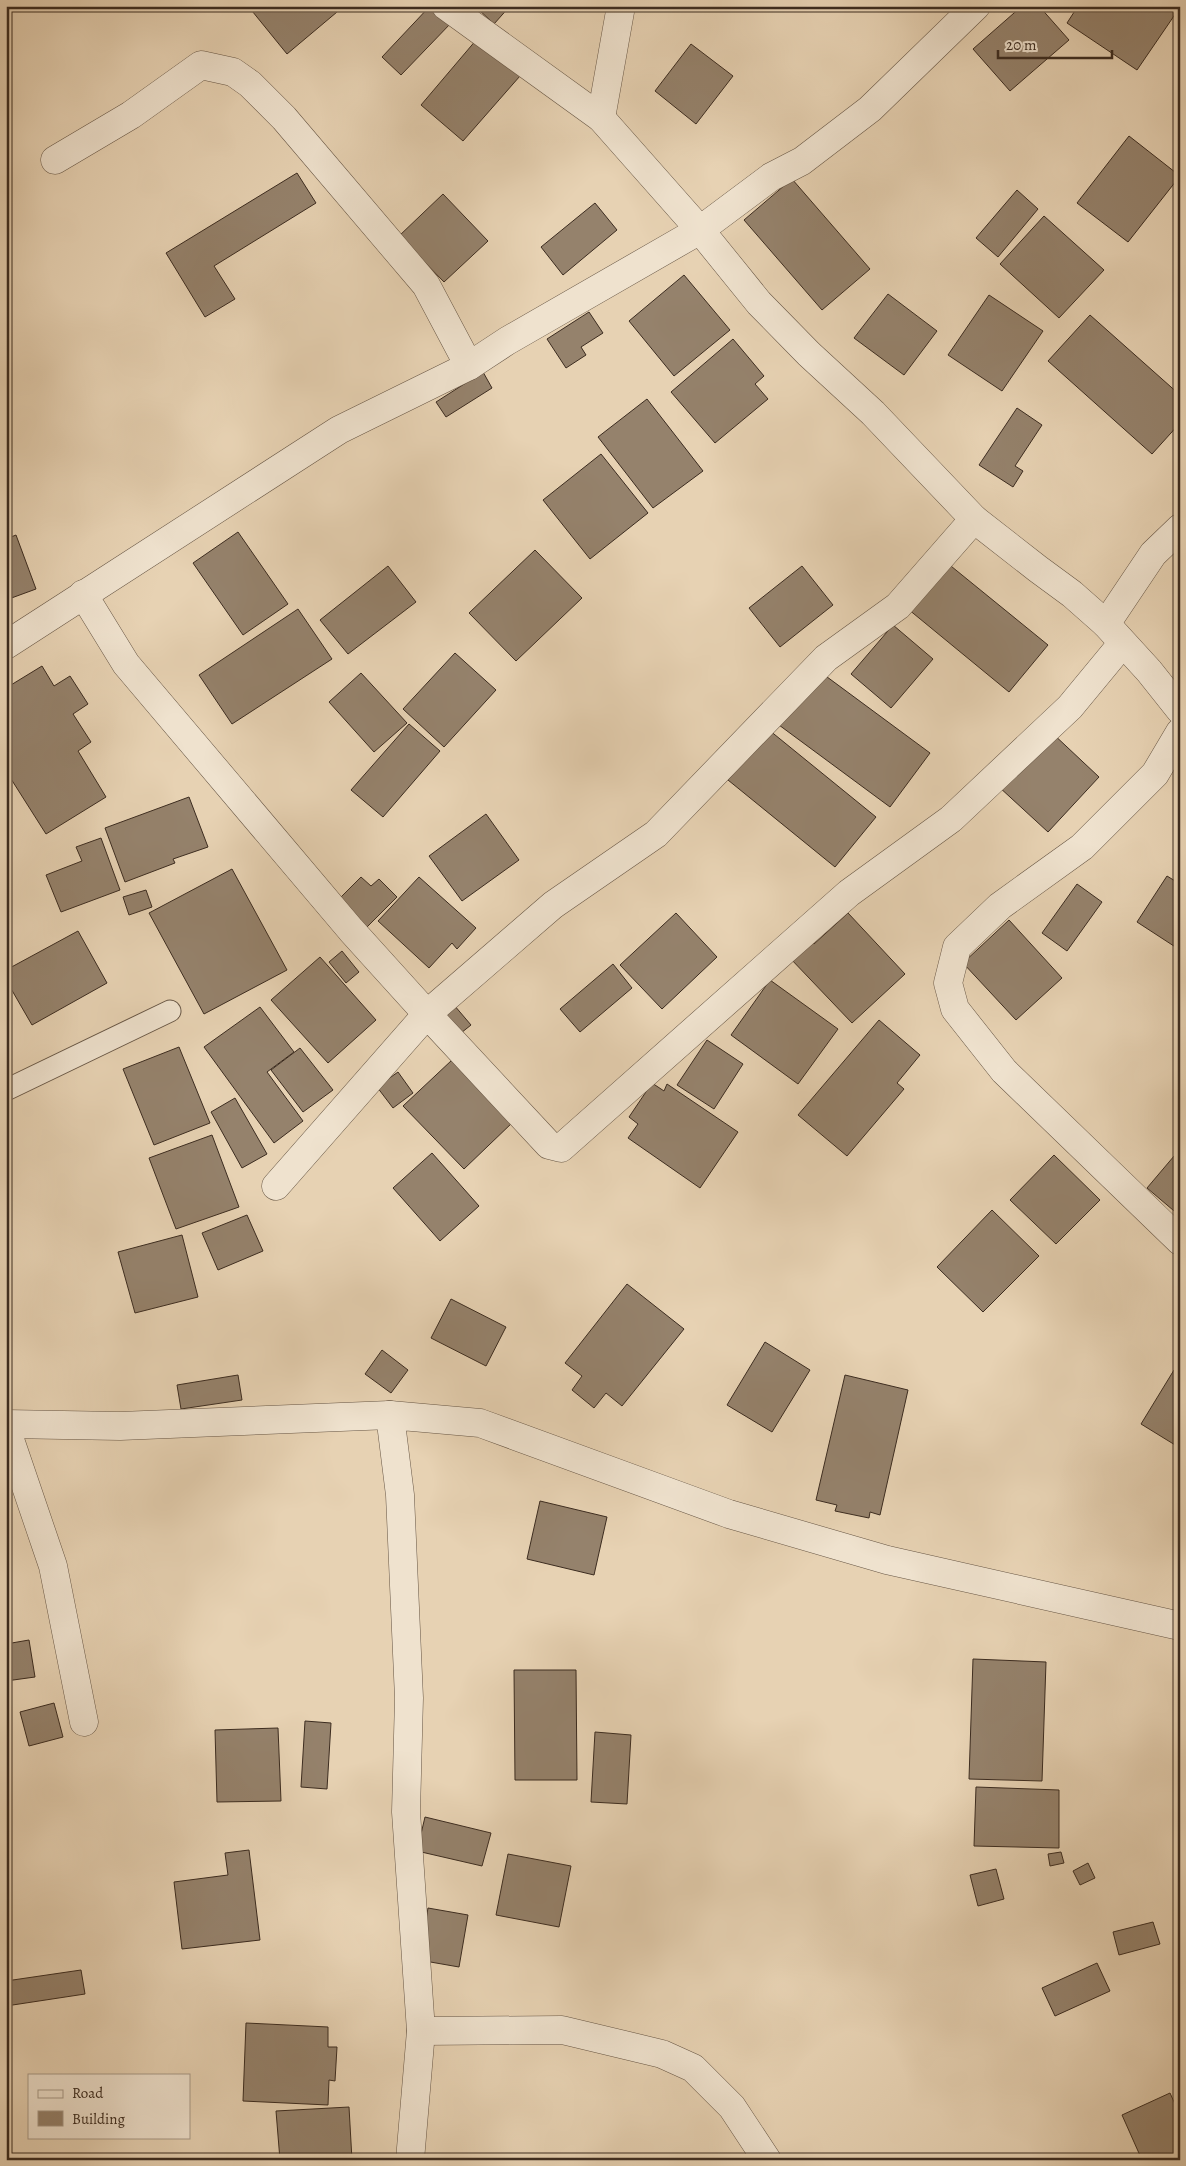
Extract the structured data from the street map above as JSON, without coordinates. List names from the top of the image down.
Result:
{
  "legend": ["Road", "Building"],
  "scale_bar": "20 m"
}
